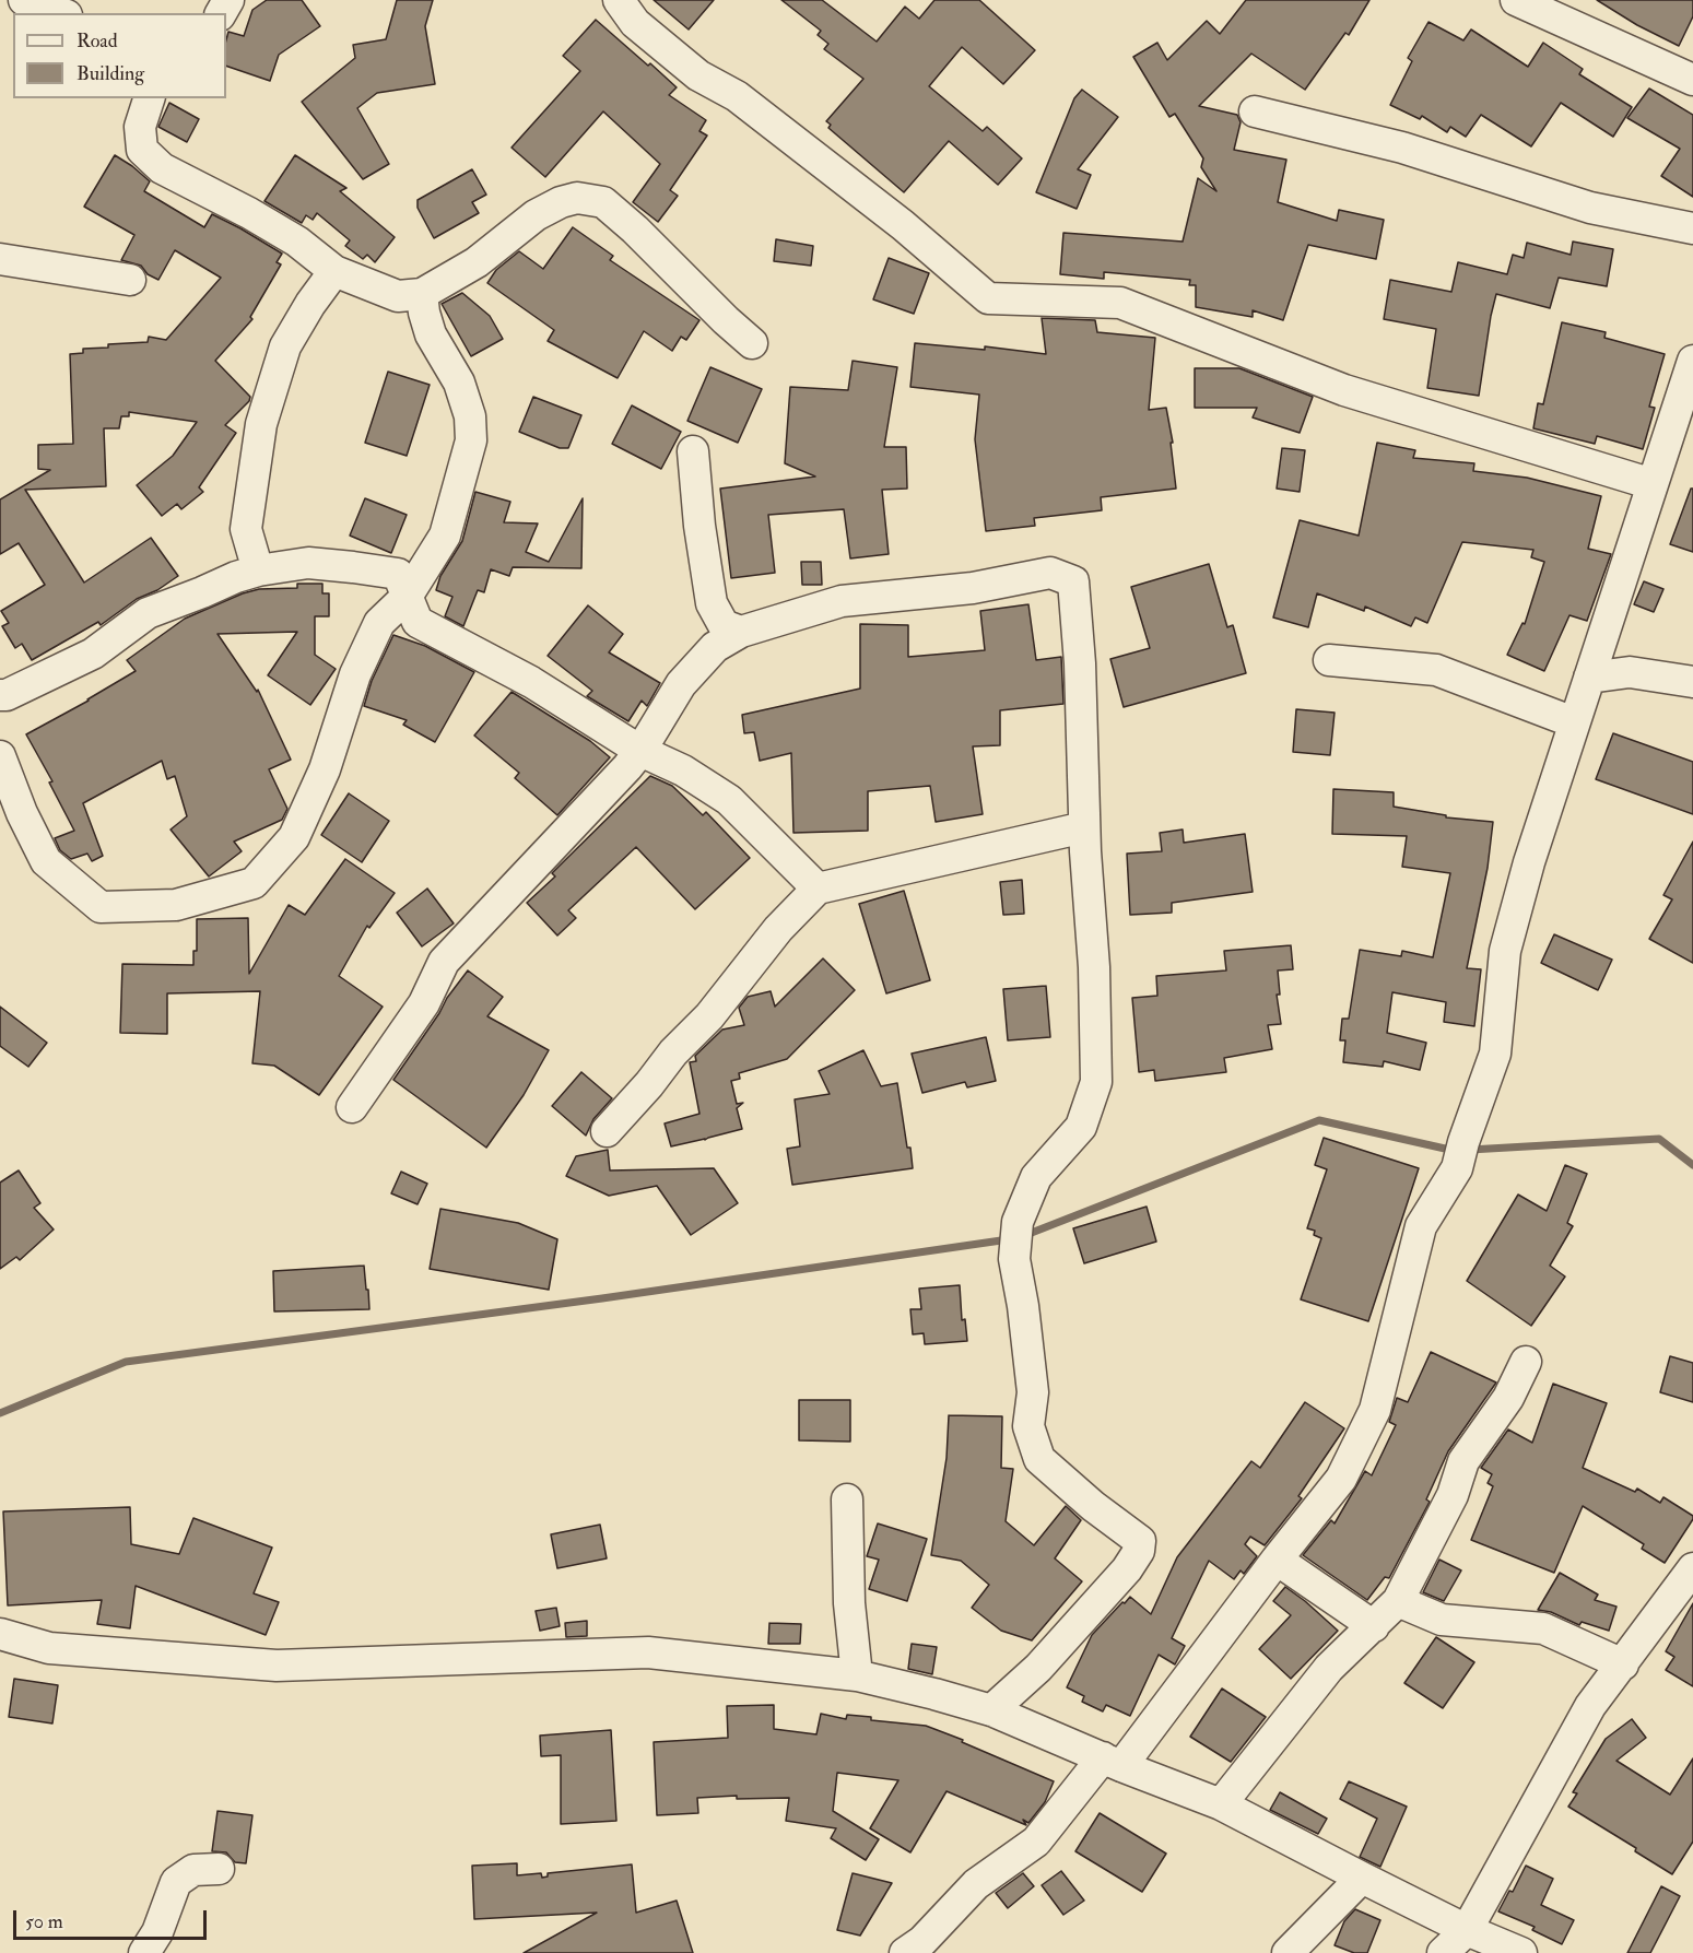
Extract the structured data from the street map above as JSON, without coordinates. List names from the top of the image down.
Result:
{
  "legend": ["Road", "Building"],
  "scale_bar": "50 m"
}
